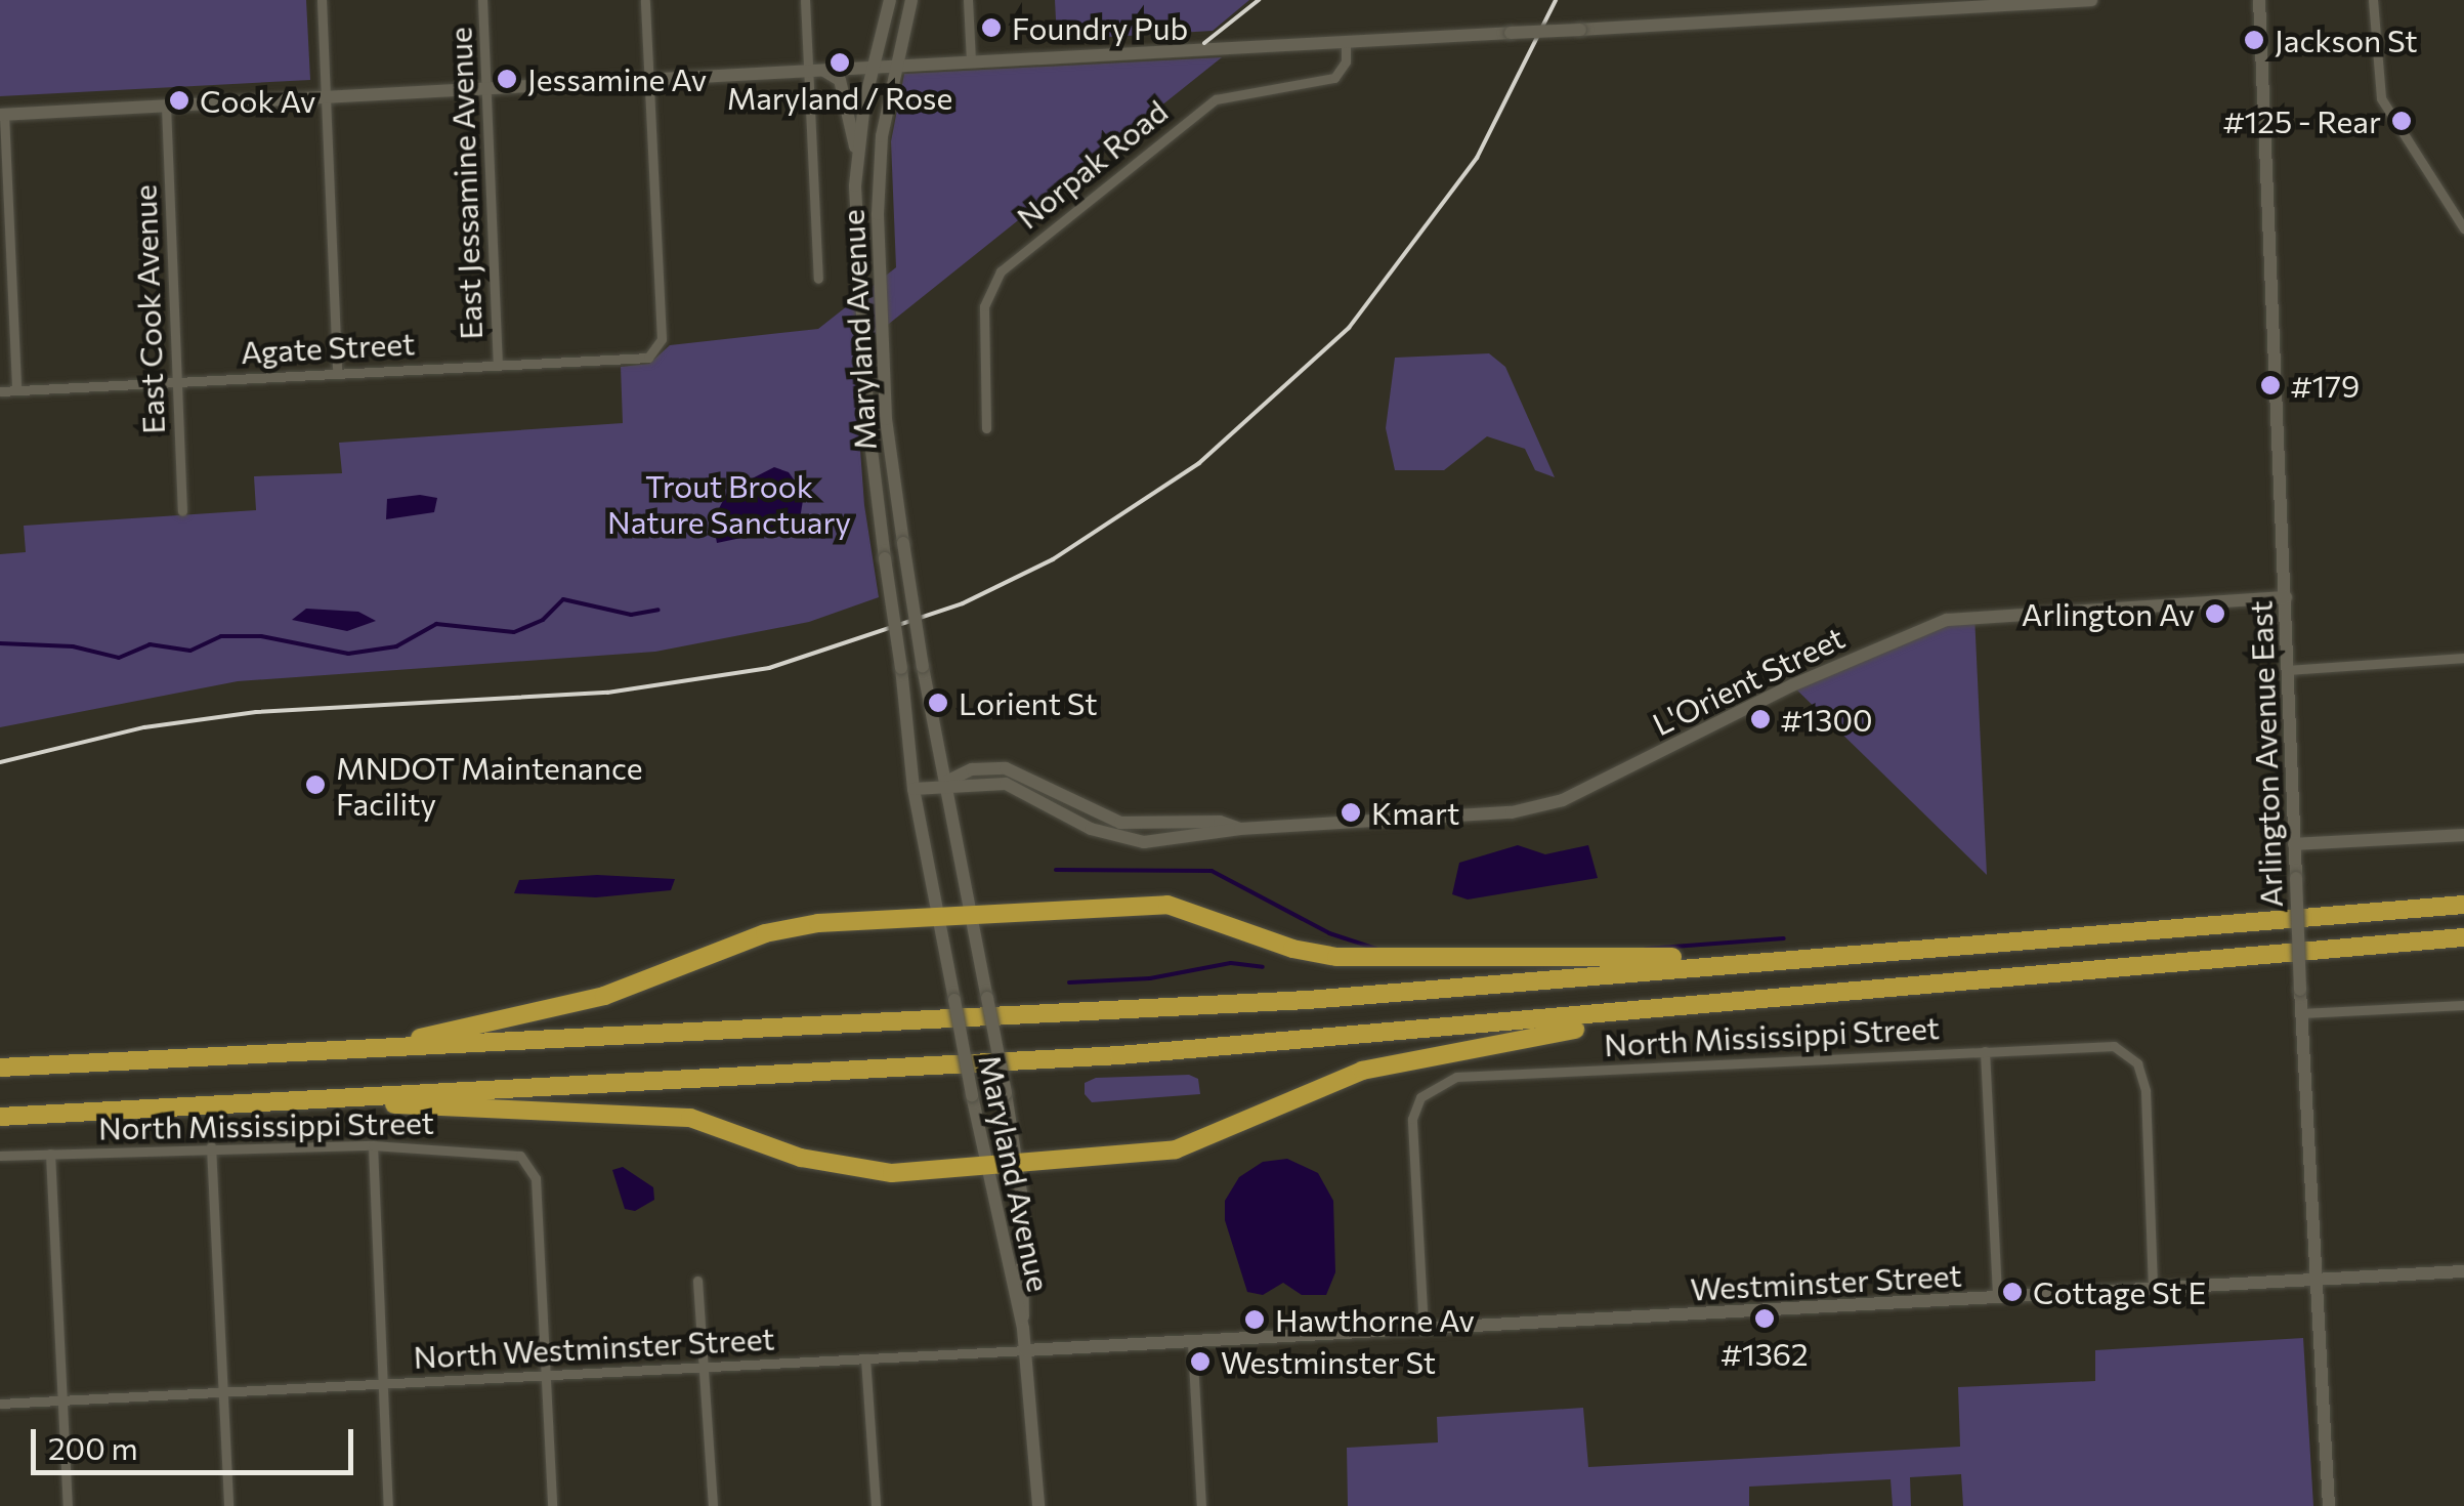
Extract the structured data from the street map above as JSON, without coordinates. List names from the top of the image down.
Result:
{
  "streets": {
    "street": [
      "Norpak Road",
      "East Jessamine Avenue",
      "East Cook Avenue",
      "Maryland Avenue",
      "Agate Street",
      "L'Orient Street",
      "Arlington Avenue East",
      "North Mississippi Street",
      "Westminster Street",
      "North Westminster Street"
    ]
  },
  "crossings": [
    ["East Jessamine Avenue", "Agate Street"],
    ["East Cook Avenue", "Agate Street"],
    ["Maryland Avenue", "L'Orient Street"],
    ["L'Orient Street", "Arlington Avenue East"],
    ["Arlington Avenue East", "Westminster Street"],
    ["North Mississippi Street", "Westminster Street"],
    ["North Mississippi Street", "North Westminster Street"],
    ["Westminster Street", "North Westminster Street"]
  ],
  "parks": ["Trout Brook Nature Sanctuary"],
  "places": [
    "Foundry Pub",
    "Jackson St",
    "Maryland / Rose",
    "Jessamine Av",
    "Cook Av",
    "#125 - Rear",
    "#179",
    "Arlington Av",
    "Lorient St",
    "#1300",
    "MNDOT Maintenance Facility",
    "Kmart",
    "Cottage St E",
    "#1362",
    "Hawthorne Av",
    "Westminster St"
  ],
  "scale_bar": "200 m"
}
